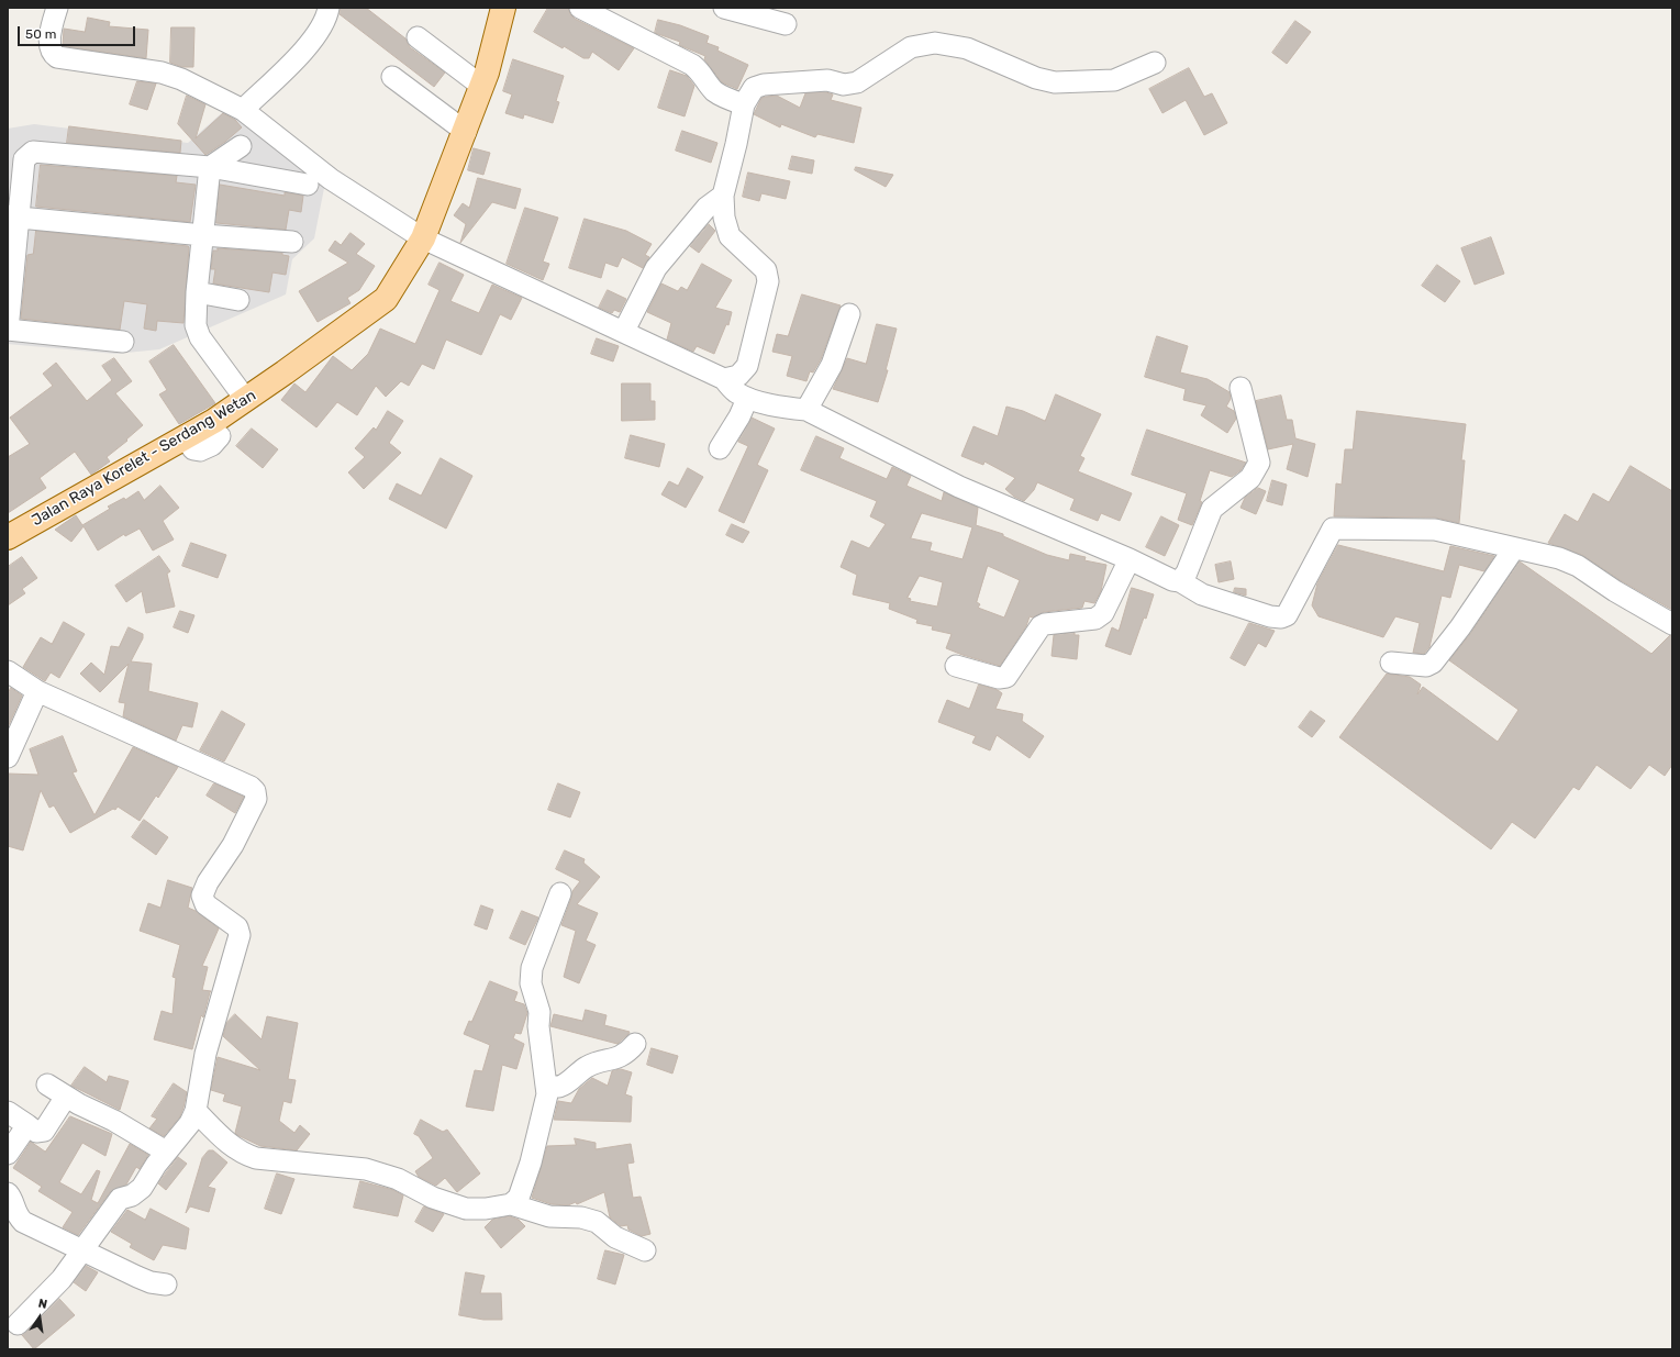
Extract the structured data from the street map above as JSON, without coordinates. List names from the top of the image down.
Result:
{
  "streets": {
    "main road": ["Jalan Raya Korelet - Serdang Wetan"]
  },
  "scale_bar": "50 m",
  "north": "top"
}
